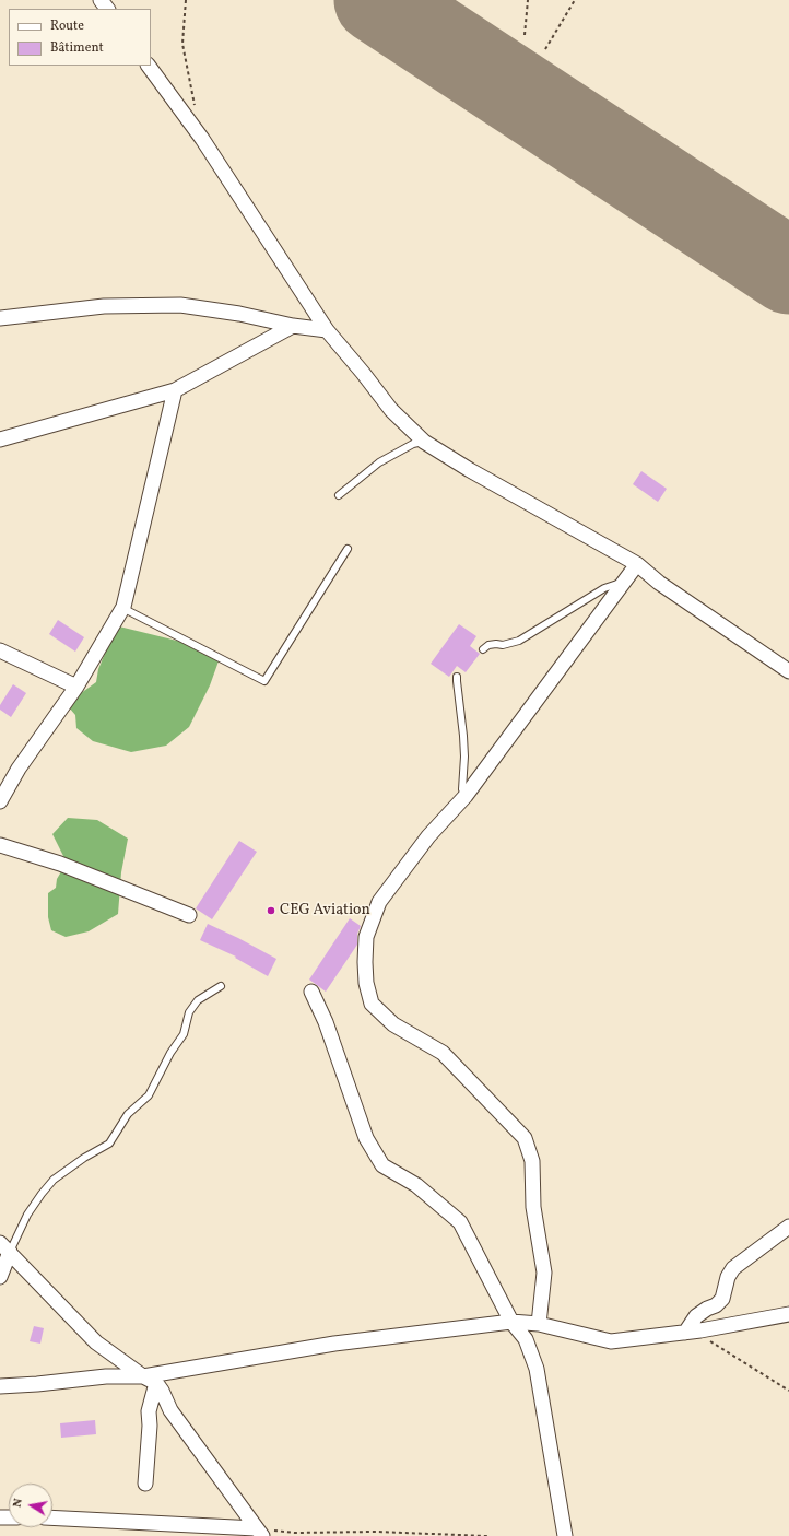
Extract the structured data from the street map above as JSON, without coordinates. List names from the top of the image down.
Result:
{
  "places": ["CEG Aviation"],
  "legend": ["Route", "Bâtiment"],
  "north": "left"
}
